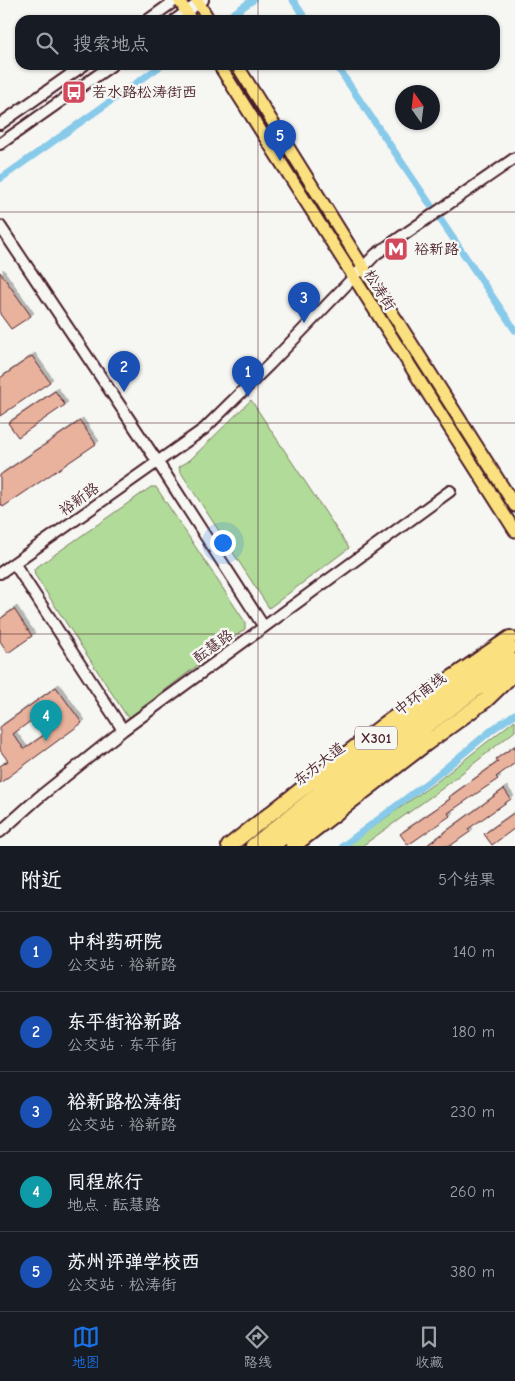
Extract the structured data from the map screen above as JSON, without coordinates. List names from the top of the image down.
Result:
{
  "streets": {
    "highway": ["中环南线"],
    "main road": ["松涛街", "X301"],
    "street": ["裕新路", "酝慧路"]
  },
  "crossings": [
    ["松涛街", "裕新路"]
  ],
  "places": {
    "bus stop": ["若水路松涛街西"],
    "metro station": ["裕新路"]
  },
  "north": "top",
  "page": {
    "search": "搜索地点",
    "pins": [
      "5",
      "3",
      "2",
      "1",
      "4"
    ],
    "heading": ["附近", "5个结果"],
    "list": [
      {
        "mark": "1",
        "name": "中科药研院",
        "note": "公交站 · 裕新路",
        "value": "140 m"
      },
      {
        "mark": "2",
        "name": "东平街裕新路",
        "note": "公交站 · 东平街",
        "value": "180 m"
      },
      {
        "mark": "3",
        "name": "裕新路松涛街",
        "note": "公交站 · 裕新路",
        "value": "230 m"
      },
      {
        "mark": "4",
        "name": "同程旅行",
        "note": "地点 · 酝慧路",
        "value": "260 m"
      },
      {
        "mark": "5",
        "name": "苏州评弹学校西",
        "note": "公交站 · 松涛街",
        "value": "380 m"
      }
    ],
    "nav": ["地图", "路线", "收藏"]
  }
}
